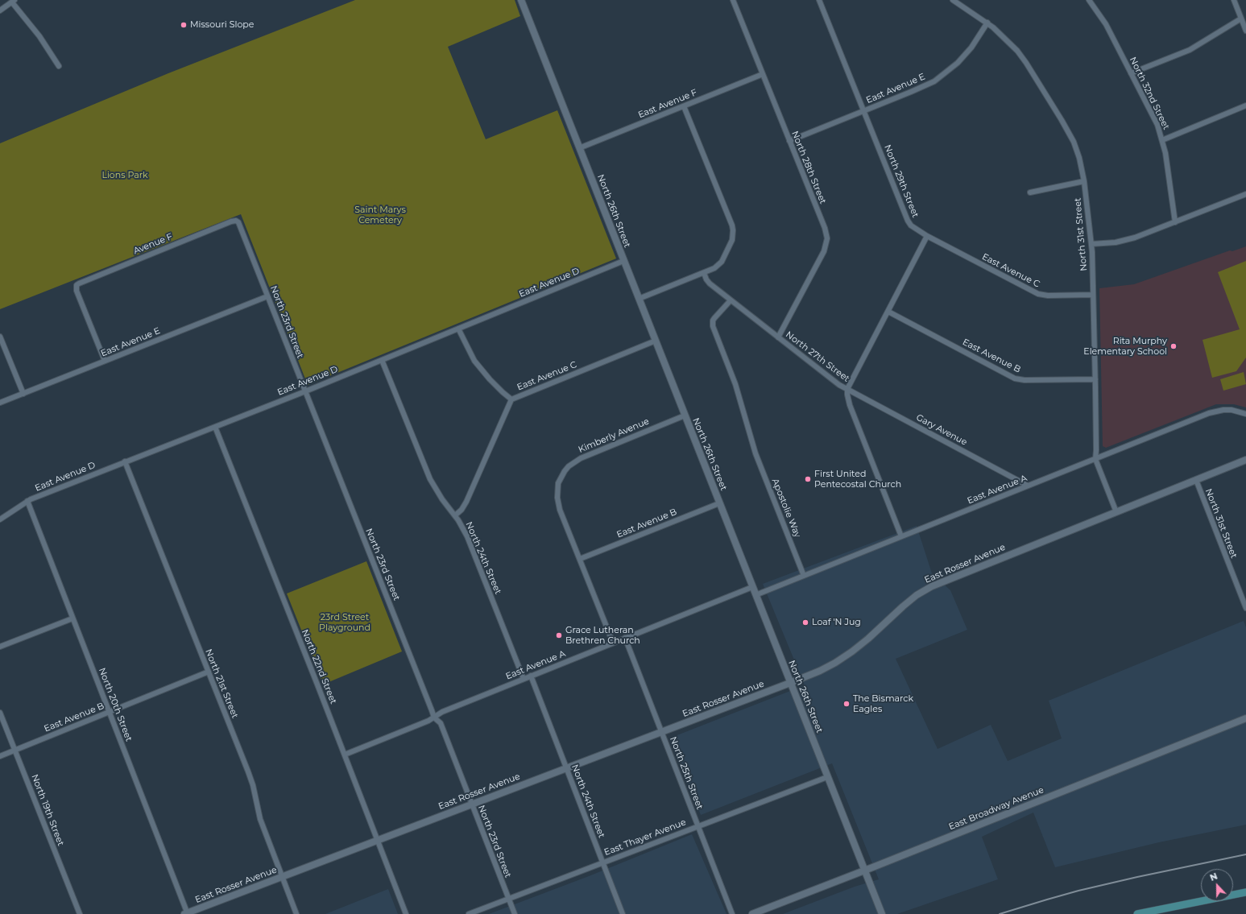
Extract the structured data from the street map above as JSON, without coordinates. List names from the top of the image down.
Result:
{
  "streets": {
    "street": [
      "East Avenue E",
      "North 32nd Street",
      "East Avenue F",
      "North 28th Street",
      "North 29th Street",
      "North 26th Street",
      "North 31st Street",
      "Avenue F",
      "East Avenue C",
      "East Avenue D",
      "North 23rd Street",
      "East Avenue B",
      "North 27th Street",
      "Gary Avenue",
      "Kimberly Avenue",
      "East Avenue A",
      "Apostolie Way",
      "North 24th Street",
      "East Rosser Avenue",
      "North 22nd Street",
      "North 21st Street",
      "North 20th Street",
      "North 25th Street",
      "East Broadway Avenue",
      "North 19th Street",
      "East Thayer Avenue"
    ]
  },
  "crossings": [
    ["East Avenue E", "North 28th Street"],
    ["East Avenue E", "North 29th Street"],
    ["East Avenue E", "North 31st Street"],
    ["East Avenue E", "Avenue F"],
    ["East Avenue E", "North 23rd Street"],
    ["East Avenue F", "North 28th Street"],
    ["East Avenue F", "North 26th Street"],
    ["North 28th Street", "North 27th Street"],
    ["North 29th Street", "East Avenue C"],
    ["North 26th Street", "East Avenue C"],
    ["North 26th Street", "East Avenue D"],
    ["North 26th Street", "East Avenue B"],
    ["North 26th Street", "Kimberly Avenue"],
    ["North 26th Street", "East Avenue A"],
    ["North 26th Street", "East Rosser Avenue"],
    ["North 26th Street", "East Broadway Avenue"],
    ["North 26th Street", "East Thayer Avenue"],
    ["North 31st Street", "East Avenue C"],
    ["North 31st Street", "East Avenue B"],
    ["North 31st Street", "East Avenue A"],
    ["North 31st Street", "East Rosser Avenue"],
    ["Avenue F", "North 23rd Street"],
    ["East Avenue C", "North 24th Street"],
    ["East Avenue D", "North 23rd Street"],
    ["East Avenue D", "North 24th Street"],
    ["East Avenue D", "North 22nd Street"],
    ["East Avenue D", "North 21st Street"],
    ["East Avenue D", "North 20th Street"],
    ["North 23rd Street", "East Avenue A"],
    ["North 23rd Street", "East Rosser Avenue"],
    ["North 23rd Street", "East Thayer Avenue"],
    ["East Avenue B", "Kimberly Avenue"],
    ["East Avenue B", "North 21st Street"],
    ["East Avenue B", "North 20th Street"],
    ["East Avenue B", "North 19th Street"],
    ["North 27th Street", "Gary Avenue"],
    ["North 27th Street", "East Avenue A"],
    ["North 27th Street", "Apostolie Way"],
    ["Gary Avenue", "East Avenue A"],
    ["East Avenue A", "Apostolie Way"],
    ["East Avenue A", "North 24th Street"],
    ["East Avenue A", "North 22nd Street"],
    ["East Avenue A", "North 25th Street"],
    ["North 24th Street", "East Rosser Avenue"],
    ["North 24th Street", "East Thayer Avenue"],
    ["East Rosser Avenue", "North 22nd Street"],
    ["East Rosser Avenue", "North 21st Street"],
    ["East Rosser Avenue", "North 20th Street"],
    ["East Rosser Avenue", "North 25th Street"],
    ["North 25th Street", "East Thayer Avenue"]
  ],
  "parks": ["Lions Park", "Saint Marys Cemetery", "23rd Street Playground"],
  "places": [
    "Missouri Slope",
    "Rita Murphy Elementary School",
    "First United Pentecostal Church",
    "Loaf 'N Jug",
    "Grace Lutheran Brethren Church",
    "The Bismarck Eagles"
  ],
  "north": "top"
}
